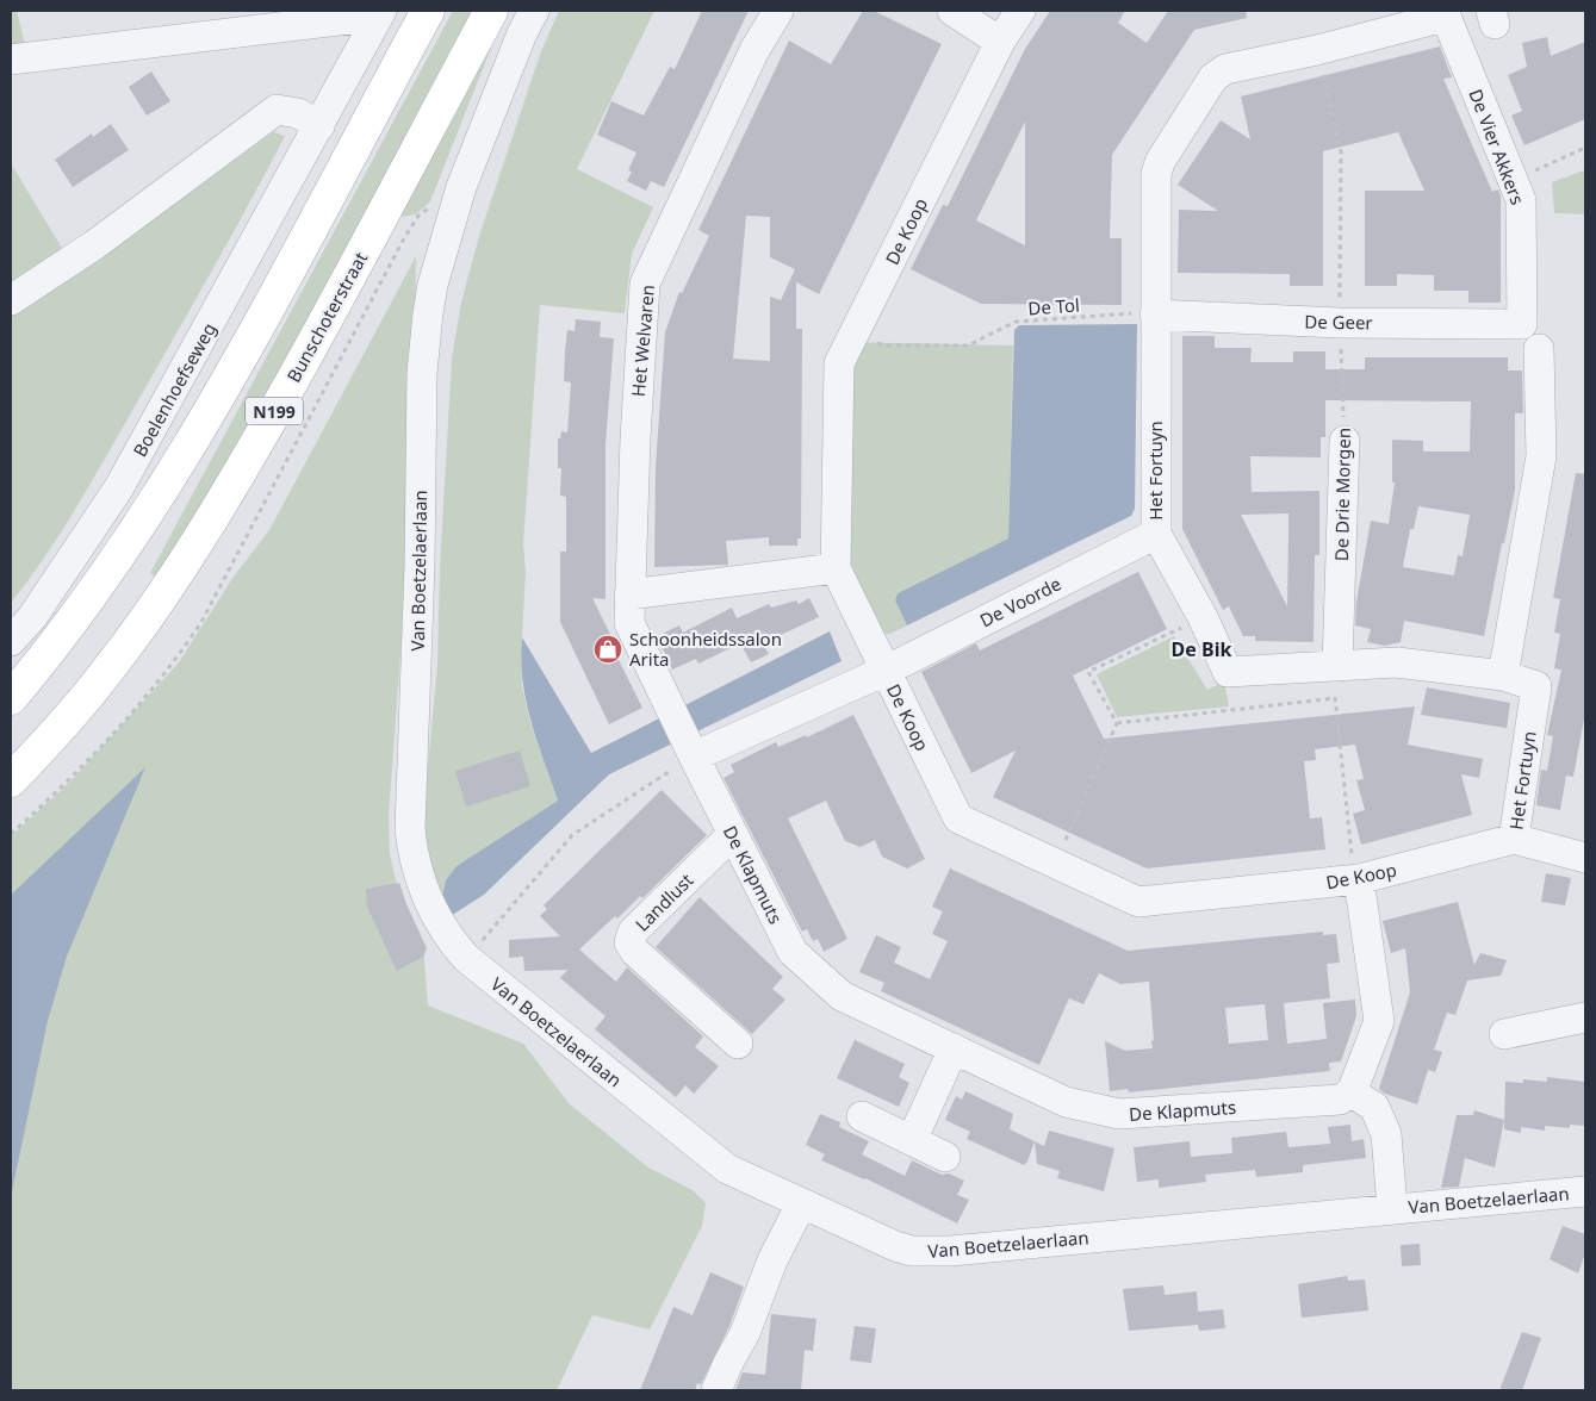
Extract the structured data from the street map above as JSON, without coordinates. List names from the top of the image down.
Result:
{
  "streets": {
    "main road": ["Bunschoterstraat", "N199"],
    "street": [
      "De Vier Akkers",
      "De Koop",
      "De Geer",
      "Het Welvaren",
      "Boelenhoefseweg",
      "Het Fortuyn",
      "De Drie Morgen",
      "Van Boetzelaerlaan",
      "De Voorde",
      "De Klapmuts",
      "Landlust"
    ],
    "path": ["De Tol"]
  },
  "crossings": [
    ["De Vier Akkers", "De Geer"],
    ["De Vier Akkers", "Het Fortuyn"],
    ["De Koop", "De Tol"],
    ["De Koop", "Het Fortuyn"],
    ["De Koop", "De Voorde"],
    ["De Tol", "De Geer"],
    ["De Tol", "Het Fortuyn"],
    ["De Geer", "Het Fortuyn"],
    ["De Geer", "De Drie Morgen"],
    ["Het Welvaren", "De Klapmuts"],
    ["Het Fortuyn", "De Drie Morgen"],
    ["Het Fortuyn", "De Voorde"],
    ["De Klapmuts", "Landlust"]
  ],
  "districts": ["De Bik"],
  "places": {
    "shop": ["Schoonheidssalon Arita"]
  }
}
